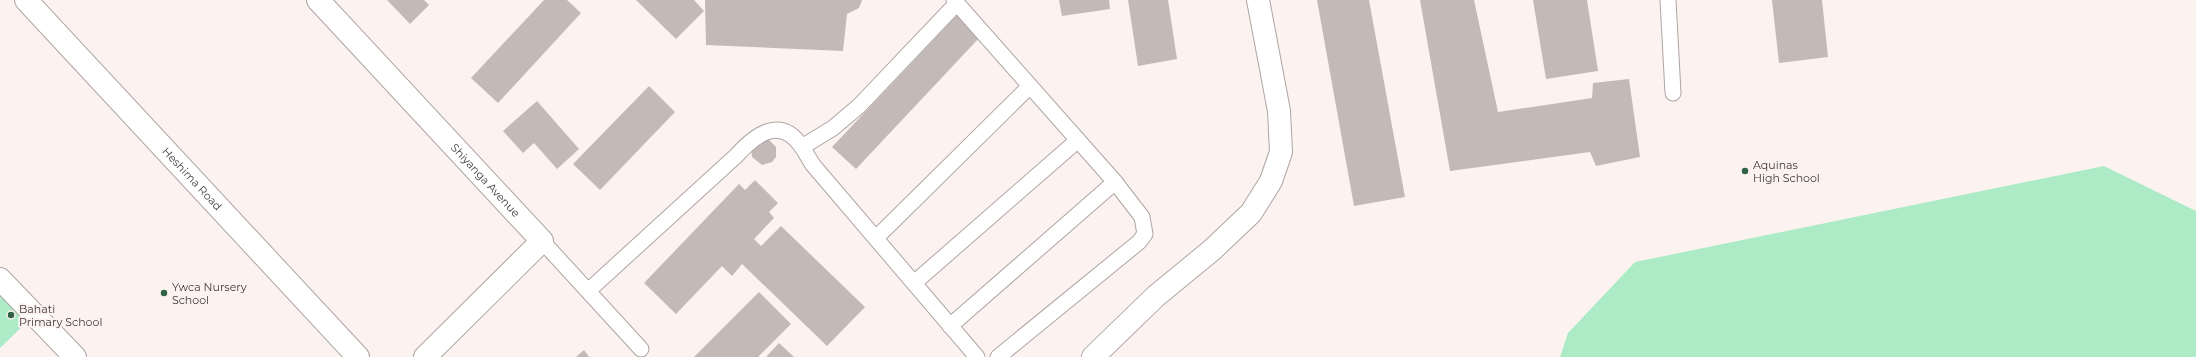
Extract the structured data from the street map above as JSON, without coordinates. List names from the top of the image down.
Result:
{
  "streets": {
    "street": ["Heshima Road", "Shiyanga Avenue"]
  },
  "places": ["Aquinas High School", "Ywca Nursery School", "Bahati Primary School"]
}
